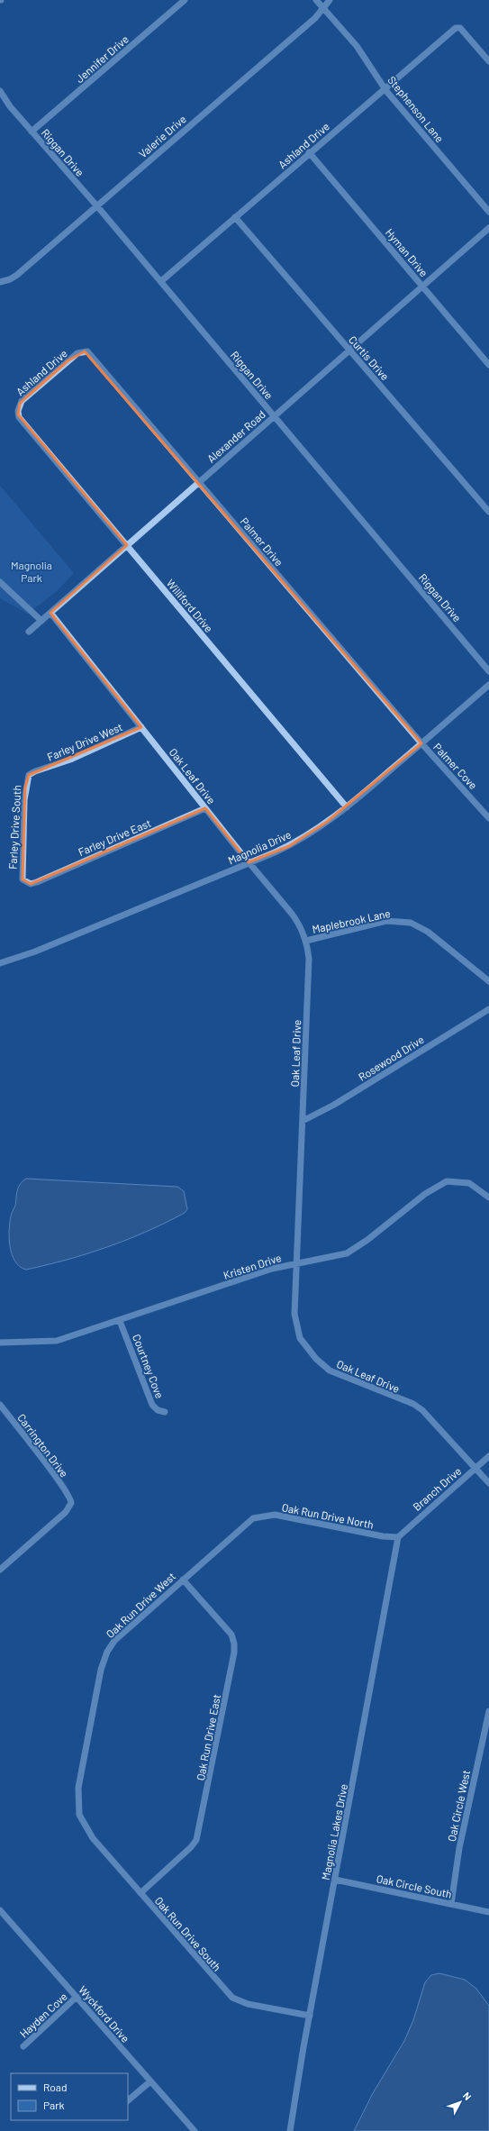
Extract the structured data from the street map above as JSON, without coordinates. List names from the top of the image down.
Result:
{
  "streets": {
    "street": [
      "Jennifer Drive",
      "Stephenson Lane",
      "Valerie Drive",
      "Ashland Drive",
      "Riggan Drive",
      "Hyman Drive",
      "Curtis Drive",
      "Alexander Road",
      "Palmer Drive",
      "Williford Drive",
      "Farley Drive West",
      "Palmer Cove",
      "Oak Leaf Drive",
      "Farley Drive South",
      "Farley Drive East",
      "Magnolia Drive",
      "Maplebrook Lane",
      "Rosewood Drive",
      "Kristen Drive",
      "Courtney Cove",
      "Carrington Drive",
      "Branch Drive",
      "Oak Run Drive North",
      "Oak Run Drive West",
      "Oak Run Drive East",
      "Oak Circle West",
      "Magnolia Lakes Drive",
      "Oak Circle South",
      "Oak Run Drive South",
      "Wyckford Drive",
      "Hayden Cove"
    ]
  },
  "crossings": [
    ["Jennifer Drive", "Riggan Drive"],
    ["Stephenson Lane", "Valerie Drive"],
    ["Stephenson Lane", "Ashland Drive"],
    ["Valerie Drive", "Riggan Drive"],
    ["Ashland Drive", "Riggan Drive"],
    ["Ashland Drive", "Hyman Drive"],
    ["Ashland Drive", "Curtis Drive"],
    ["Ashland Drive", "Palmer Drive"],
    ["Ashland Drive", "Williford Drive"],
    ["Riggan Drive", "Alexander Road"],
    ["Hyman Drive", "Alexander Road"],
    ["Curtis Drive", "Alexander Road"],
    ["Alexander Road", "Palmer Drive"],
    ["Alexander Road", "Williford Drive"],
    ["Alexander Road", "Oak Leaf Drive"],
    ["Palmer Drive", "Palmer Cove"],
    ["Palmer Drive", "Magnolia Drive"],
    ["Williford Drive", "Magnolia Drive"],
    ["Farley Drive West", "Oak Leaf Drive"],
    ["Farley Drive West", "Farley Drive South"],
    ["Palmer Cove", "Magnolia Drive"],
    ["Oak Leaf Drive", "Farley Drive East"],
    ["Oak Leaf Drive", "Magnolia Drive"],
    ["Oak Leaf Drive", "Maplebrook Lane"],
    ["Oak Leaf Drive", "Rosewood Drive"],
    ["Oak Leaf Drive", "Kristen Drive"],
    ["Oak Leaf Drive", "Branch Drive"],
    ["Farley Drive South", "Farley Drive East"],
    ["Kristen Drive", "Courtney Cove"],
    ["Branch Drive", "Oak Run Drive North"],
    ["Branch Drive", "Magnolia Lakes Drive"],
    ["Oak Run Drive North", "Oak Run Drive West"],
    ["Oak Run Drive North", "Magnolia Lakes Drive"],
    ["Oak Run Drive West", "Oak Run Drive East"],
    ["Oak Run Drive West", "Oak Run Drive South"],
    ["Oak Run Drive East", "Oak Run Drive South"],
    ["Oak Circle West", "Oak Circle South"],
    ["Magnolia Lakes Drive", "Oak Circle South"],
    ["Magnolia Lakes Drive", "Oak Run Drive South"],
    ["Wyckford Drive", "Hayden Cove"]
  ],
  "parks": ["Magnolia Park"],
  "legend": ["Road", "Park"],
  "north": "top right"
}
